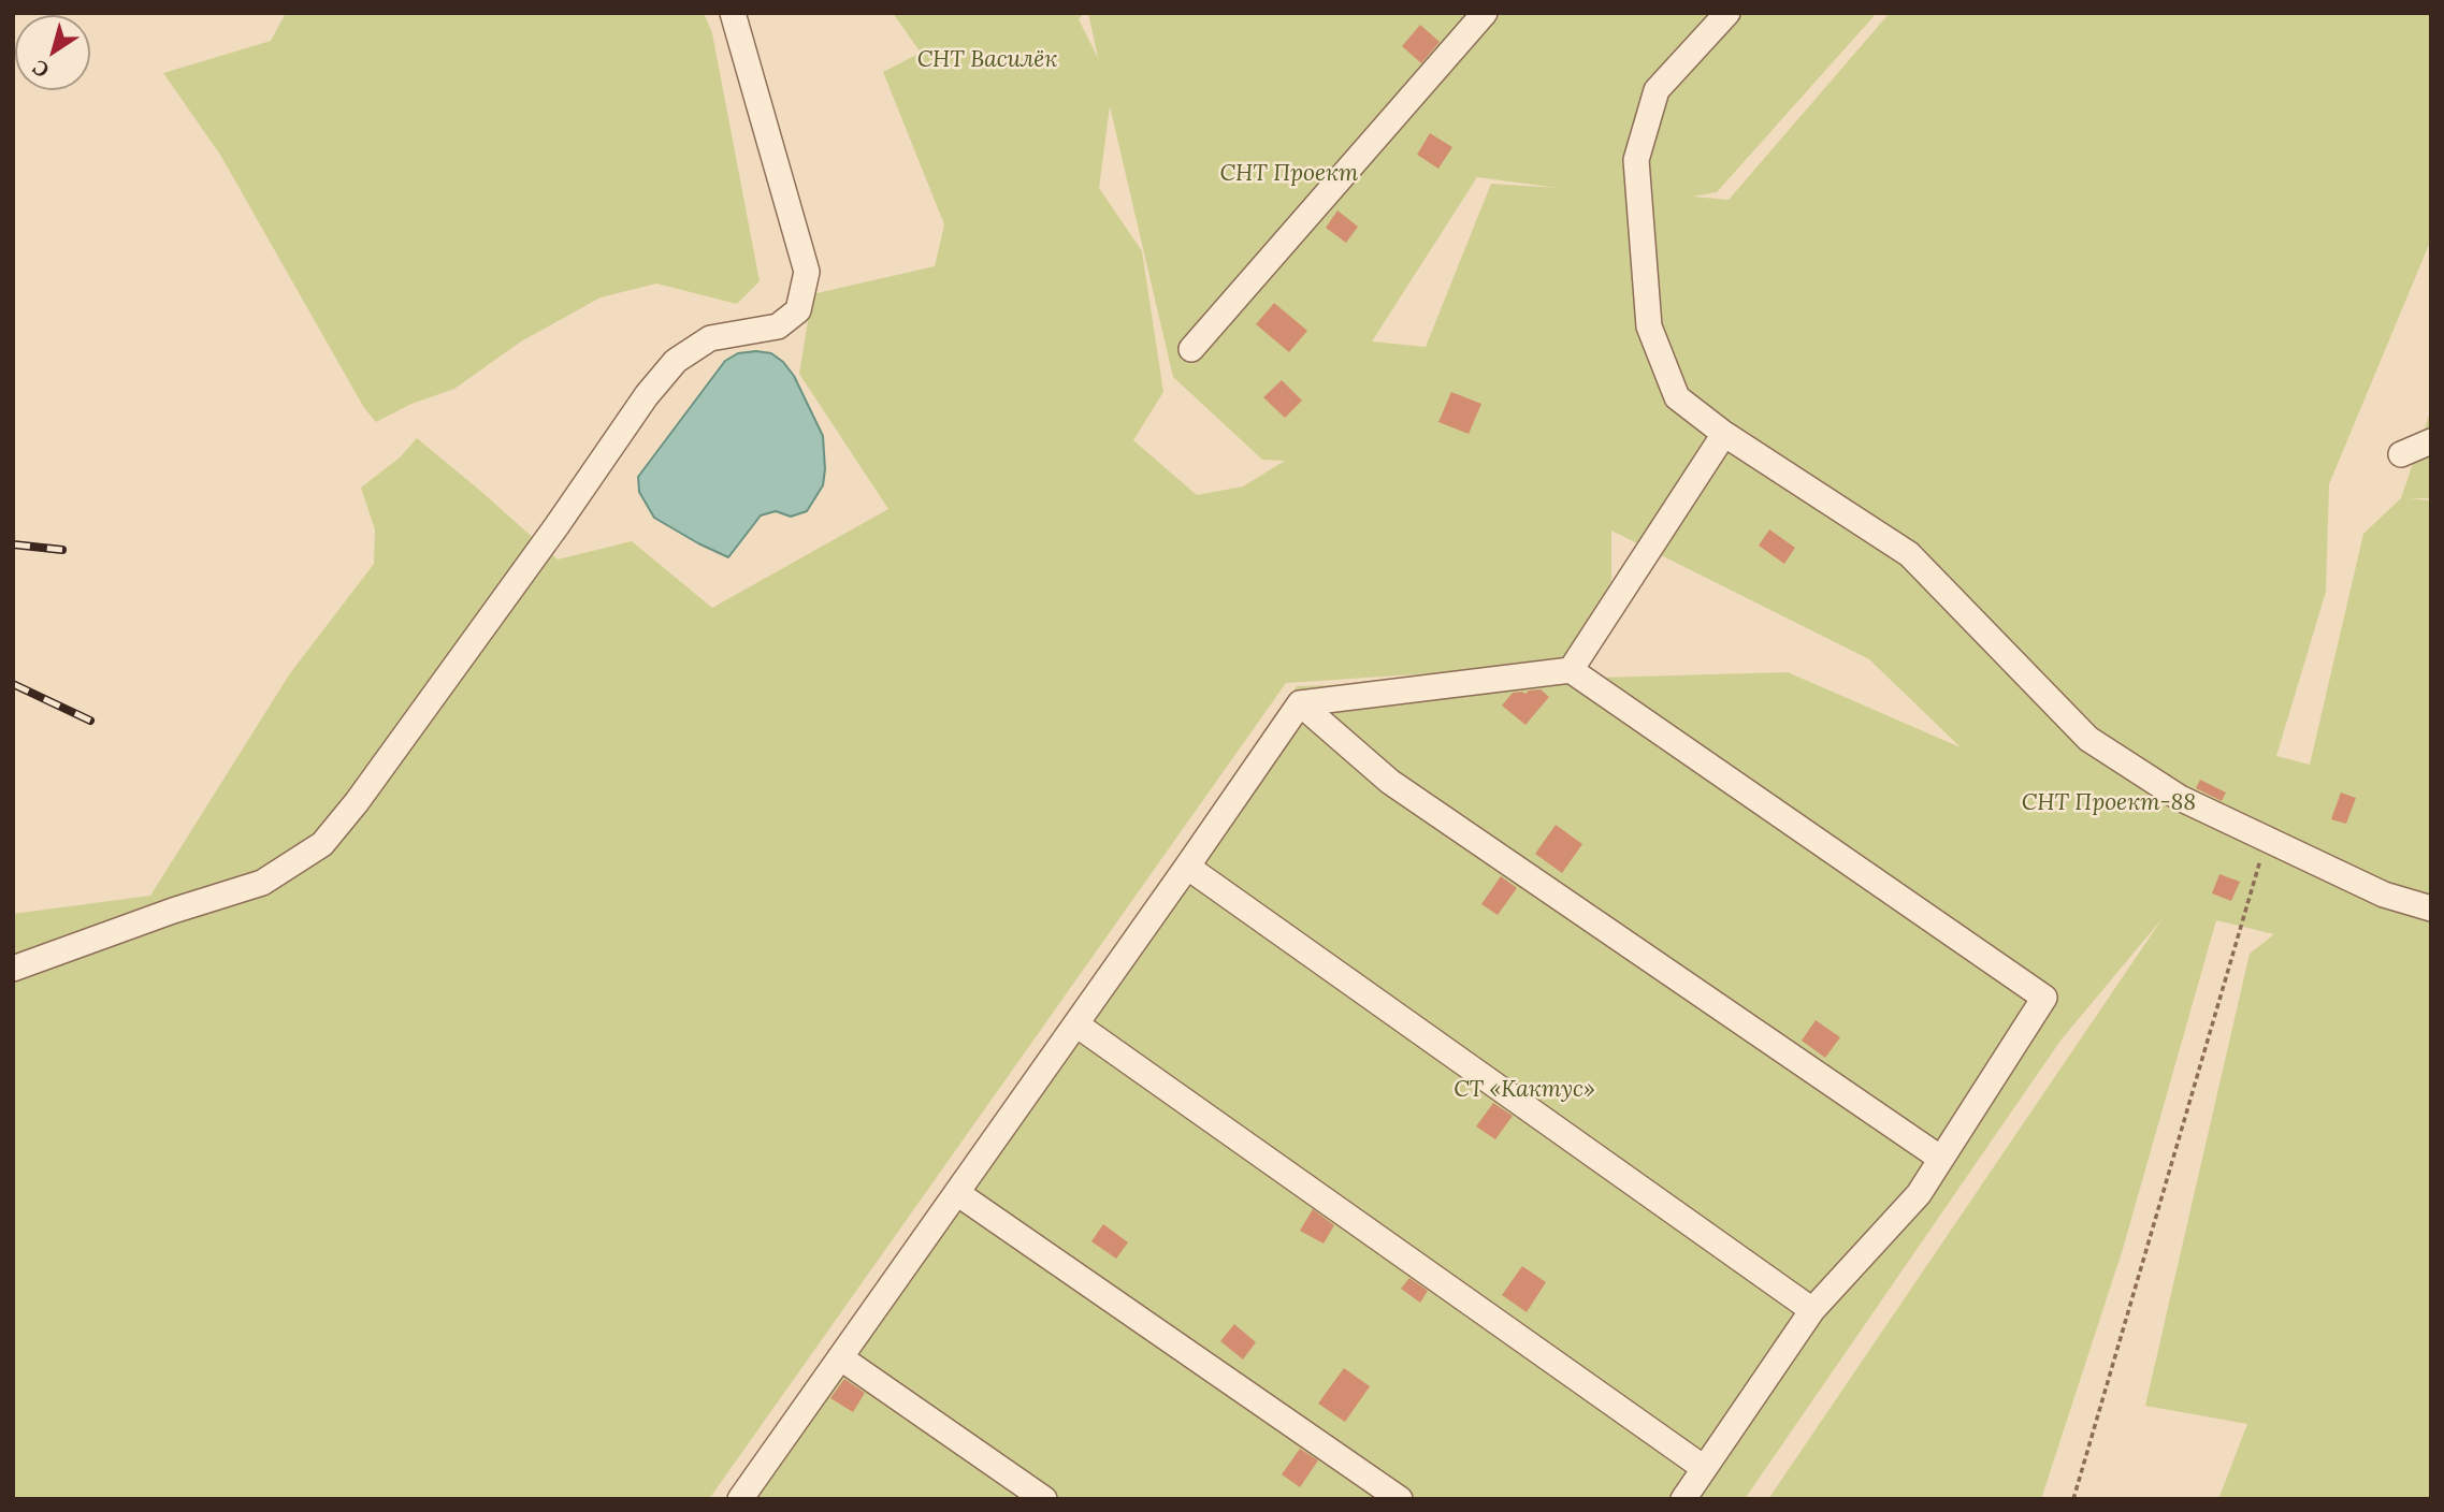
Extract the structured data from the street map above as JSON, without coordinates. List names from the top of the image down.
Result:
{
  "parks": [
    "СНТ Василёк",
    "СНТ Проект",
    "СНТ Проект-88",
    "СТ «Кактус»"
  ],
  "north": "bottom left"
}
